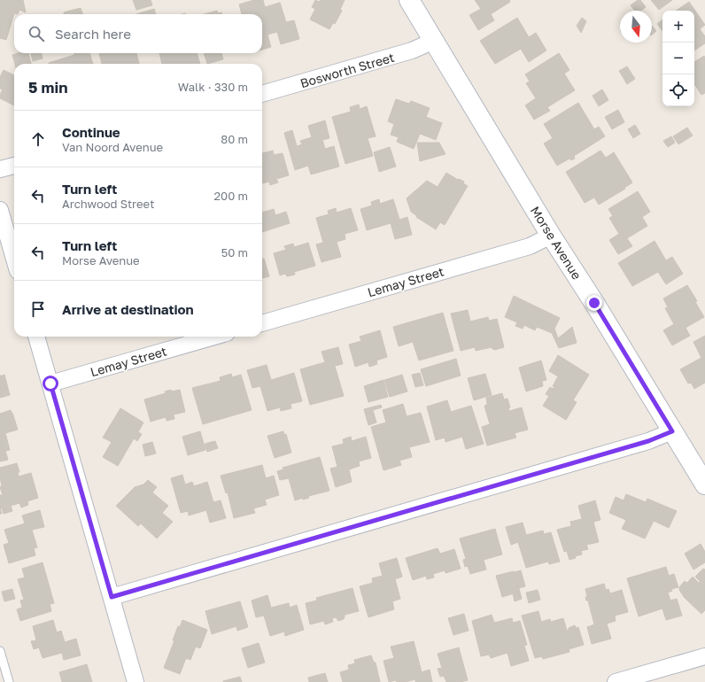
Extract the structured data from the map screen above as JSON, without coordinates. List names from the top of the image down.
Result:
{
  "streets": {
    "street": ["Bosworth Street", "Morse Avenue", "Lemay Street"]
  },
  "crossings": [
    ["Bosworth Street", "Morse Avenue"],
    ["Morse Avenue", "Lemay Street"]
  ],
  "north": "bottom",
  "page": {
    "map_buttons": ["+", "−"],
    "search": "Search here",
    "heading": ["5 min", "Walk · 330 m"],
    "list": [
      ["Continue", "Van Noord Avenue", "80 m"],
      ["Turn left", "Archwood Street", "200 m"],
      ["Turn left", "Morse Avenue", "50 m"],
      "Arrive at destination"
    ]
  }
}
